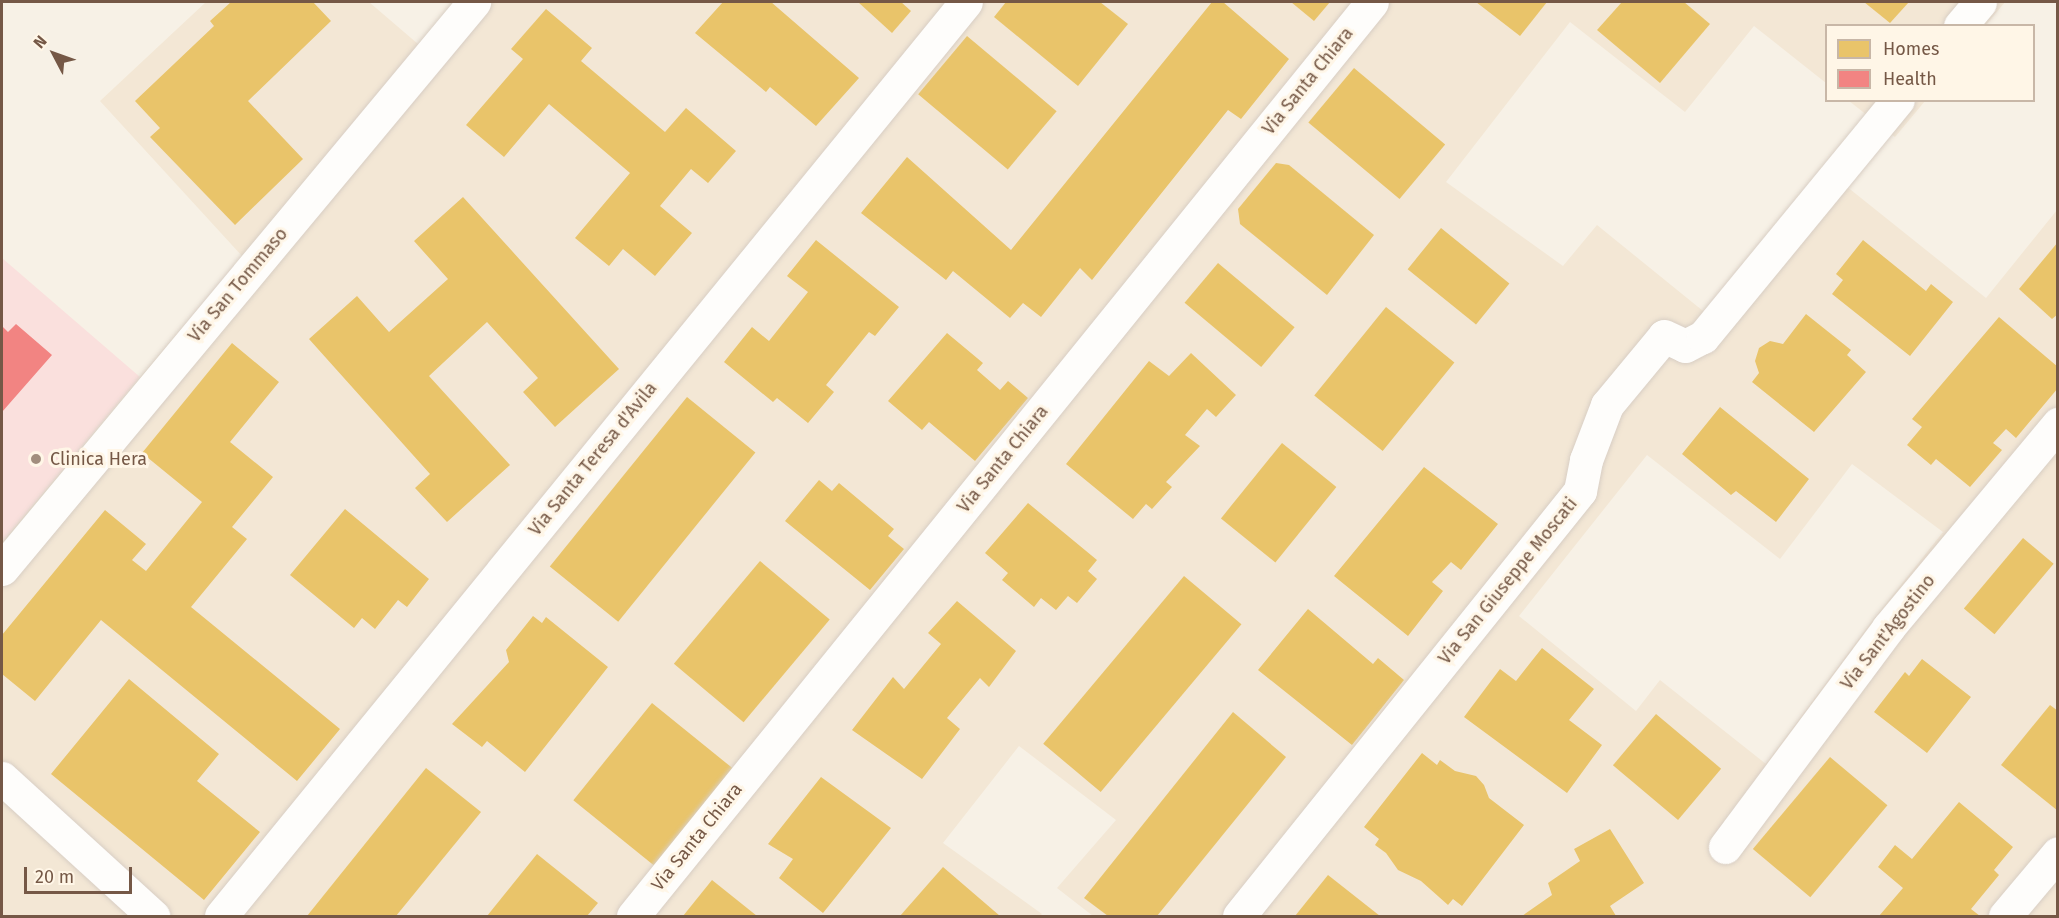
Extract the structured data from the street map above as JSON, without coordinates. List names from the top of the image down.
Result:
{
  "streets": {
    "street": [
      "Via Santa Chiara",
      "Via San Tommaso",
      "Via Santa Teresa d'Avila",
      "Via San Giuseppe Moscati",
      "Via Sant'Agostino"
    ]
  },
  "places": ["Clinica Hera"],
  "legend": ["Homes", "Health"],
  "scale_bar": "20 m",
  "north": "top left"
}
